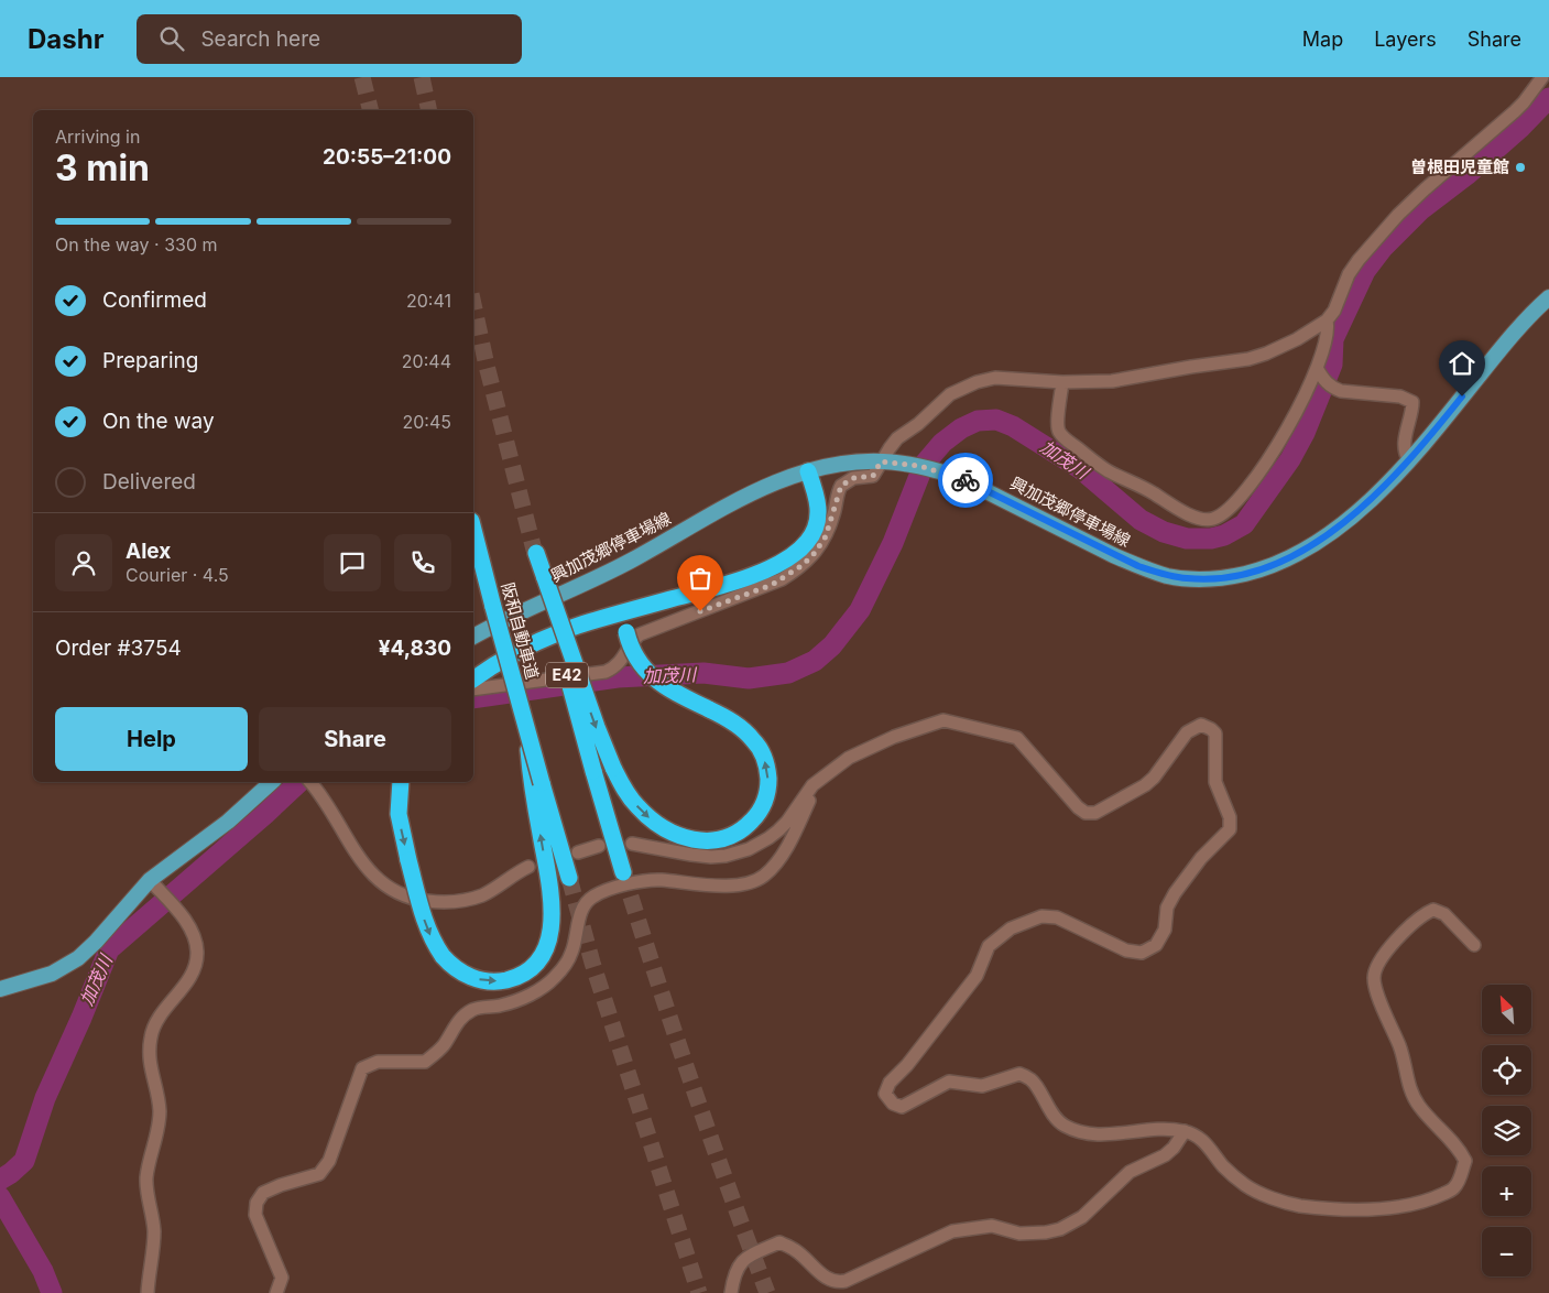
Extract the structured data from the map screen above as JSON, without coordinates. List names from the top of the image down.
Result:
{
  "streets": {
    "highway": ["阪和自動車道", "E42"],
    "main road": ["興加茂郷停車場線"]
  },
  "water": ["加茂川"],
  "places": ["曽根田児童館"],
  "north": "top left",
  "page": {
    "header": "Dashr",
    "search": "Search here",
    "nav": ["Map", "Layers", "Share"],
    "heading": ["3 min", "Arriving in", "20:55–21:00"],
    "panel": [
      "Alex",
      "Courier · 4.5",
      "Order #3754",
      "¥4,830"
    ],
    "bar": "On the way · 330 m",
    "list": [
      ["Confirmed", "20:41"],
      ["Preparing", "20:44"],
      ["On the way", "20:45"],
      "Delivered"
    ],
    "buttons": ["Help", "Share"],
    "map_buttons": ["+", "−"]
  }
}
